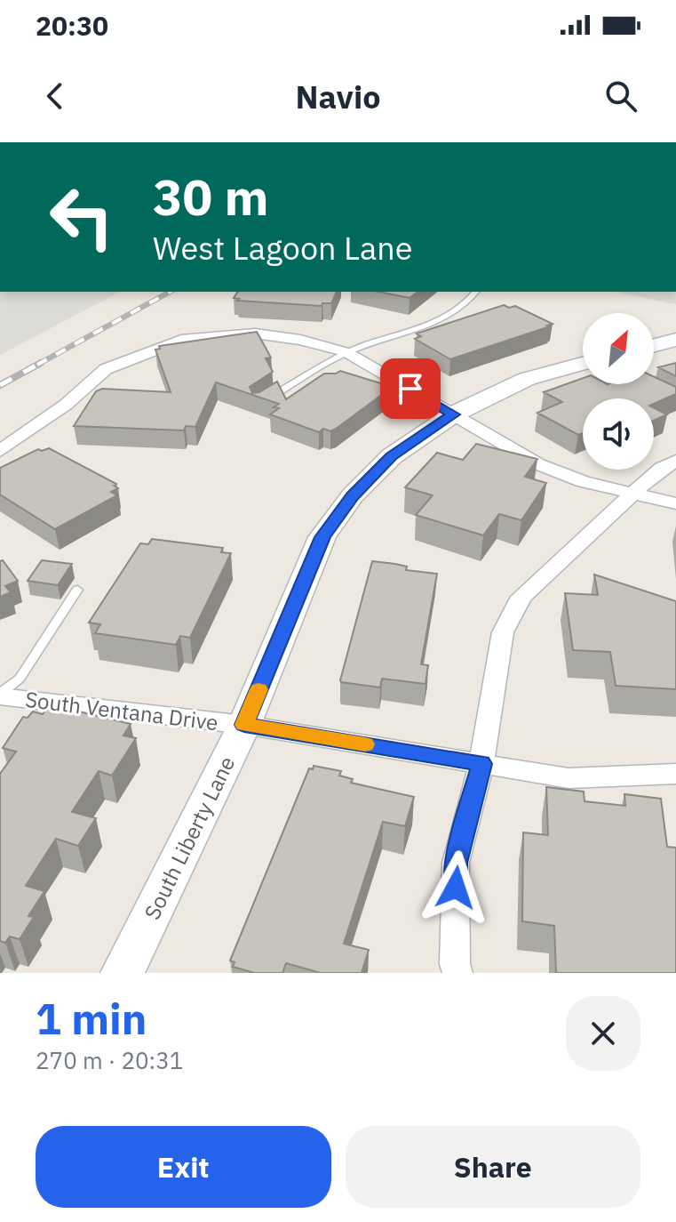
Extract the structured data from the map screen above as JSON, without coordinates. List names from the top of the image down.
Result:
{
  "streets": {
    "street": ["South Ventana Drive", "South Liberty Lane"]
  },
  "crossings": [
    ["South Ventana Drive", "South Liberty Lane"]
  ],
  "north": "top right",
  "page": {
    "status": "20:30",
    "header": "Navio",
    "turn": ["30 m", "West Lagoon Lane"],
    "heading": ["1 min", "270 m · 20:31"],
    "buttons": ["Exit", "Share"]
  }
}
